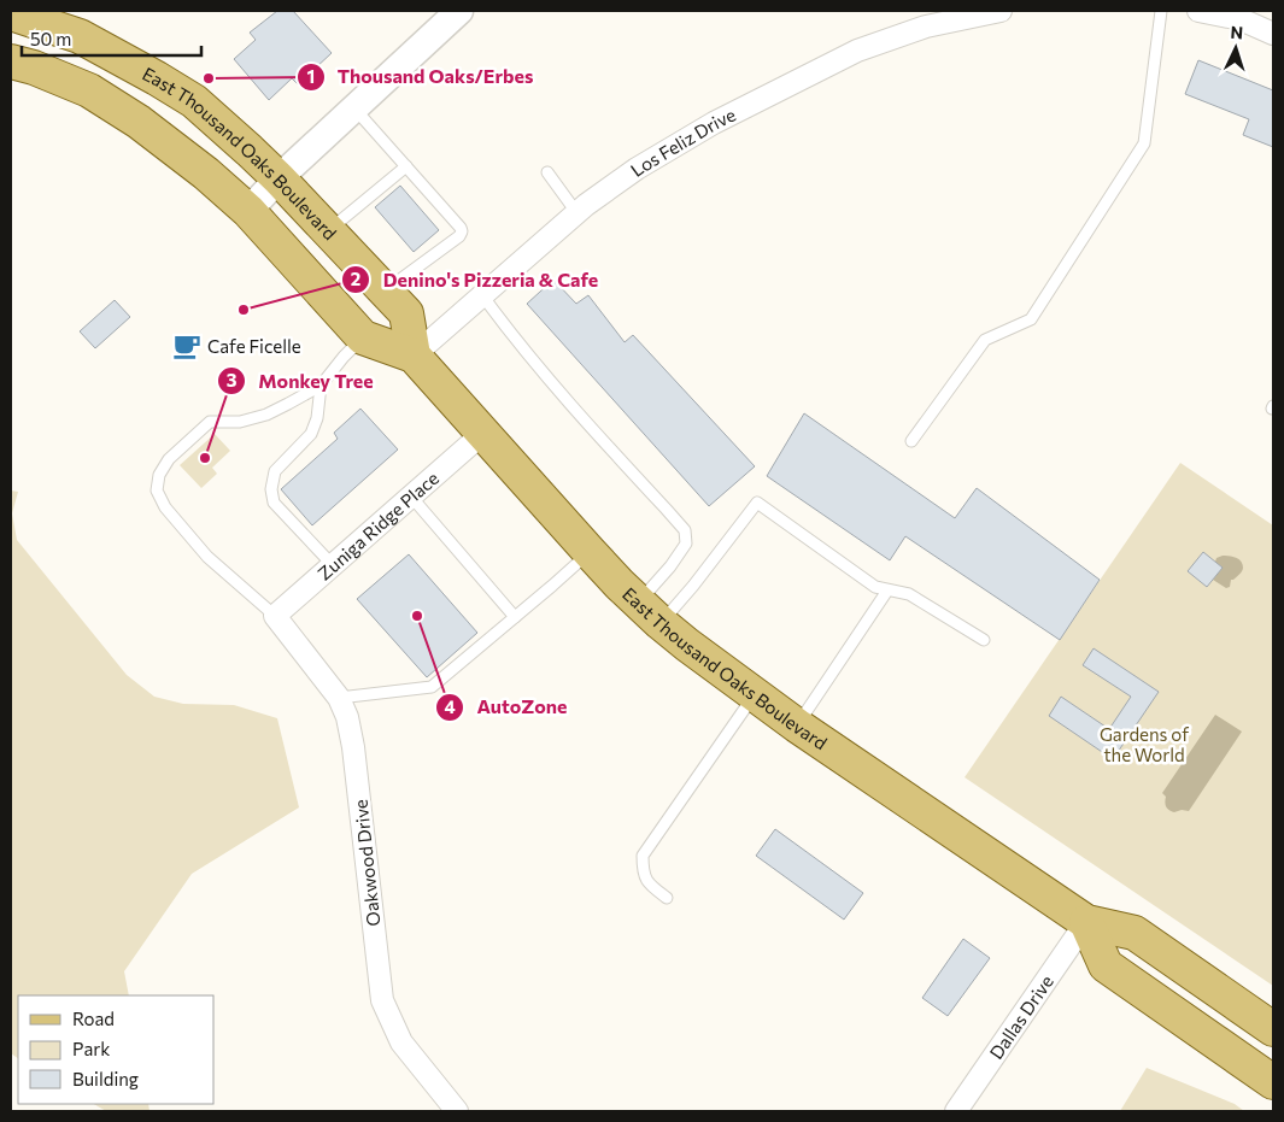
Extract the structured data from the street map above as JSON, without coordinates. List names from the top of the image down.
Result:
{
  "streets": {
    "main road": ["East Thousand Oaks Boulevard"],
    "street": [
      "Los Feliz Drive",
      "Zuniga Ridge Place",
      "Oakwood Drive",
      "Dallas Drive"
    ]
  },
  "crossings": [
    ["Los Feliz Drive", "East Thousand Oaks Boulevard"],
    ["East Thousand Oaks Boulevard", "Zuniga Ridge Place"],
    ["East Thousand Oaks Boulevard", "Dallas Drive"],
    ["Zuniga Ridge Place", "Oakwood Drive"]
  ],
  "parks": ["Gardens of the World"],
  "places": {
    "other": [
      "Thousand Oaks/Erbes",
      "Denino's Pizzeria & Cafe",
      "Monkey Tree",
      "AutoZone"
    ],
    "cafe": ["Cafe Ficelle"]
  },
  "legend": ["Road", "Park", "Building"],
  "scale_bar": "50 m",
  "north": "top"
}
